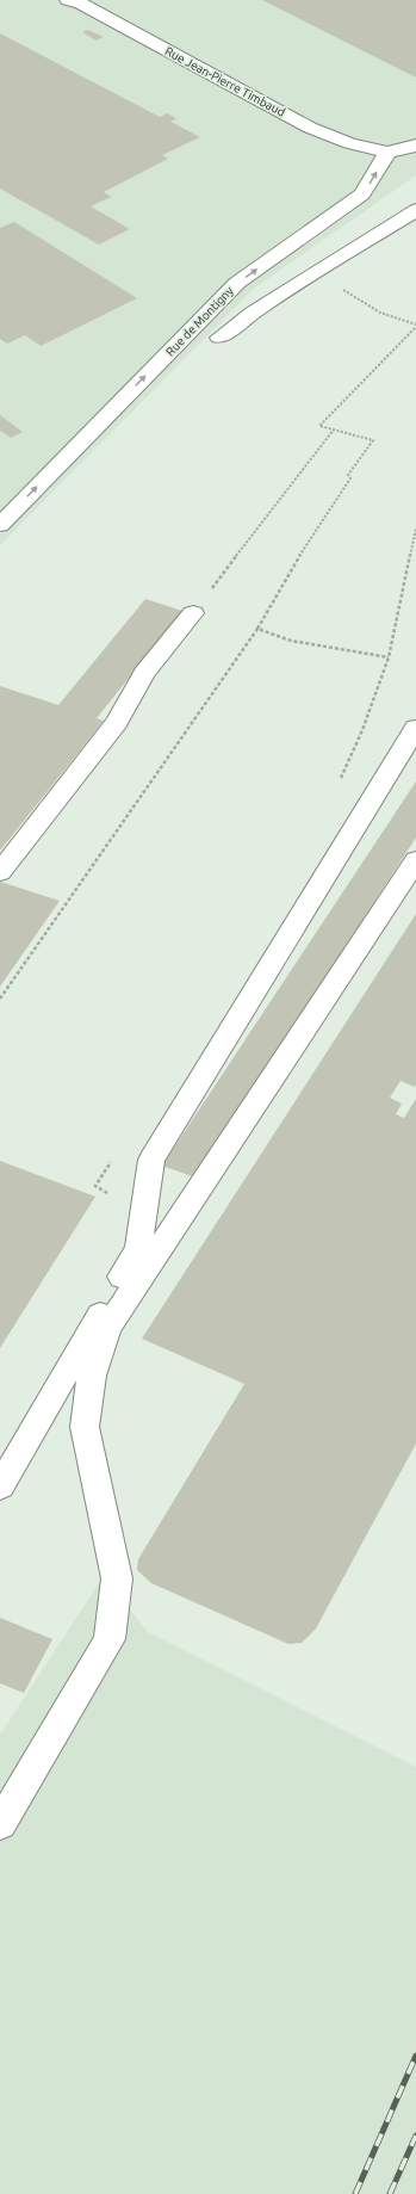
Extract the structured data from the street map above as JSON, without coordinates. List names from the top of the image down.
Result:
{
  "streets": {
    "street": ["Rue Jean-Pierre Timbaud", "Rue de Montigny"]
  },
  "crossings": [
    ["Rue Jean-Pierre Timbaud", "Rue de Montigny"]
  ]
}
